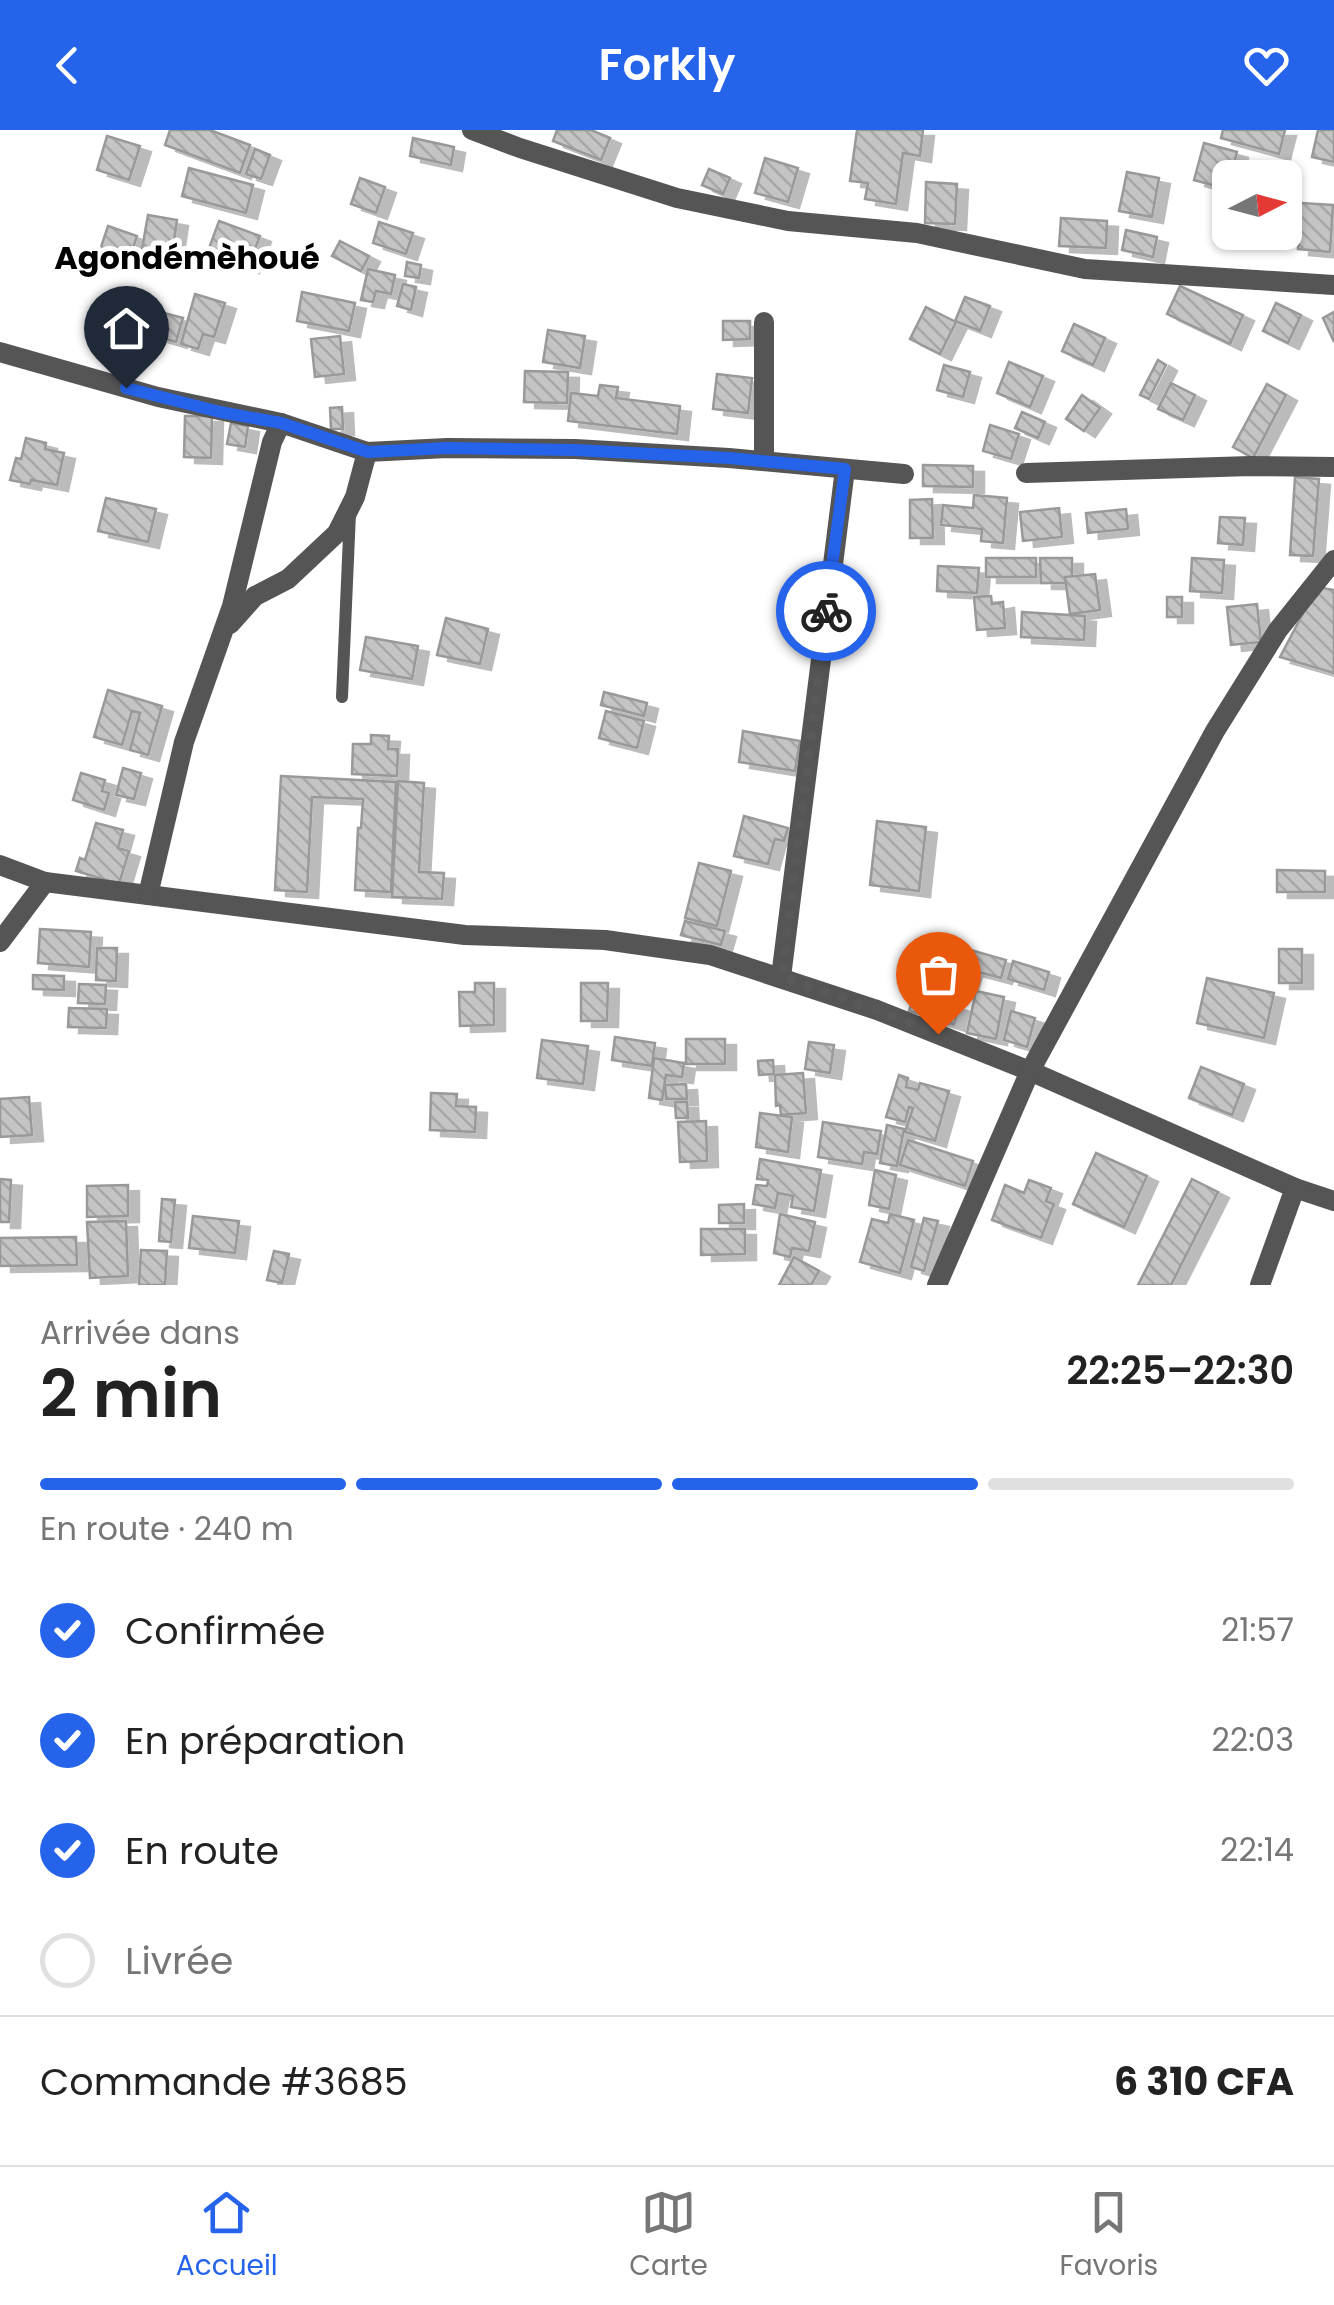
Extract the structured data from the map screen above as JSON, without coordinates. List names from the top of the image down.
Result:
{
  "districts": ["Agondémèhoué"],
  "north": "right",
  "page": {
    "header": "Forkly",
    "heading": ["2 min", "Arrivée dans", "22:25–22:30"],
    "panel": ["Commande #3685", "6 310 CFA"],
    "bar": "En route · 240 m",
    "list": [
      ["Confirmée", "21:57"],
      ["En préparation", "22:03"],
      ["En route", "22:14"],
      "Livrée"
    ],
    "tabs": ["Accueil", "Carte", "Favoris"]
  }
}
